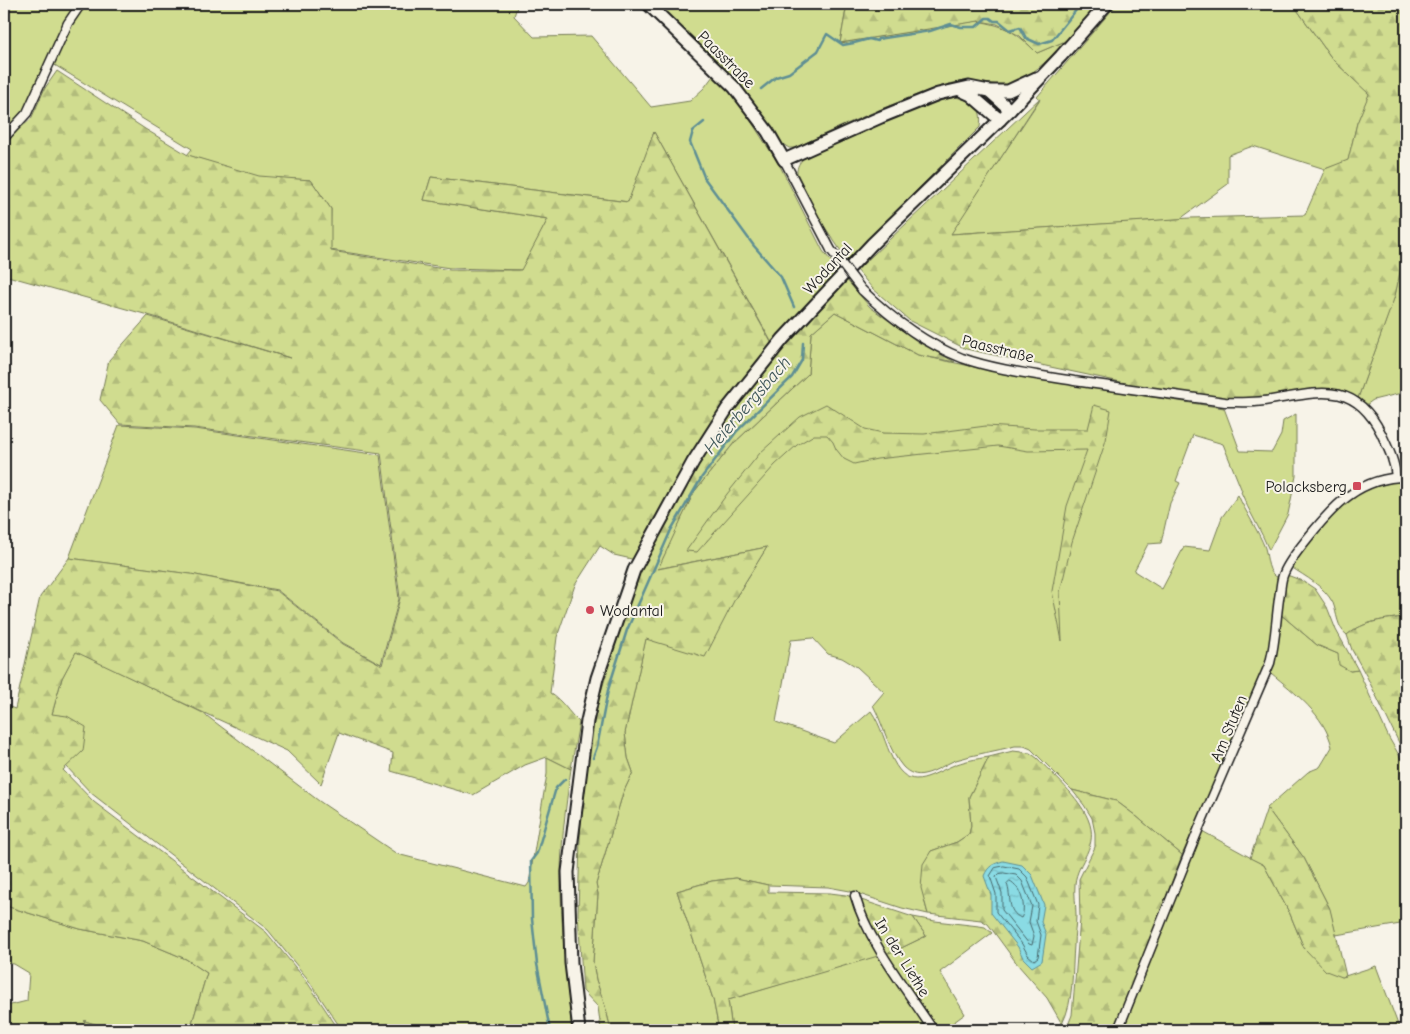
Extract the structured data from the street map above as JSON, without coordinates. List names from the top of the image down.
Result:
{
  "streets": {
    "main road": ["Paasstraße", "Wodantal"],
    "street": ["Am Stuten", "In der Liethe"]
  },
  "crossings": [
    ["Paasstraße", "Wodantal"],
    ["Paasstraße", "Am Stuten"]
  ],
  "water": ["Heierbergsbach"],
  "places": {
    "transit": ["Polacksberg"],
    "other": ["Wodantal"]
  }
}
